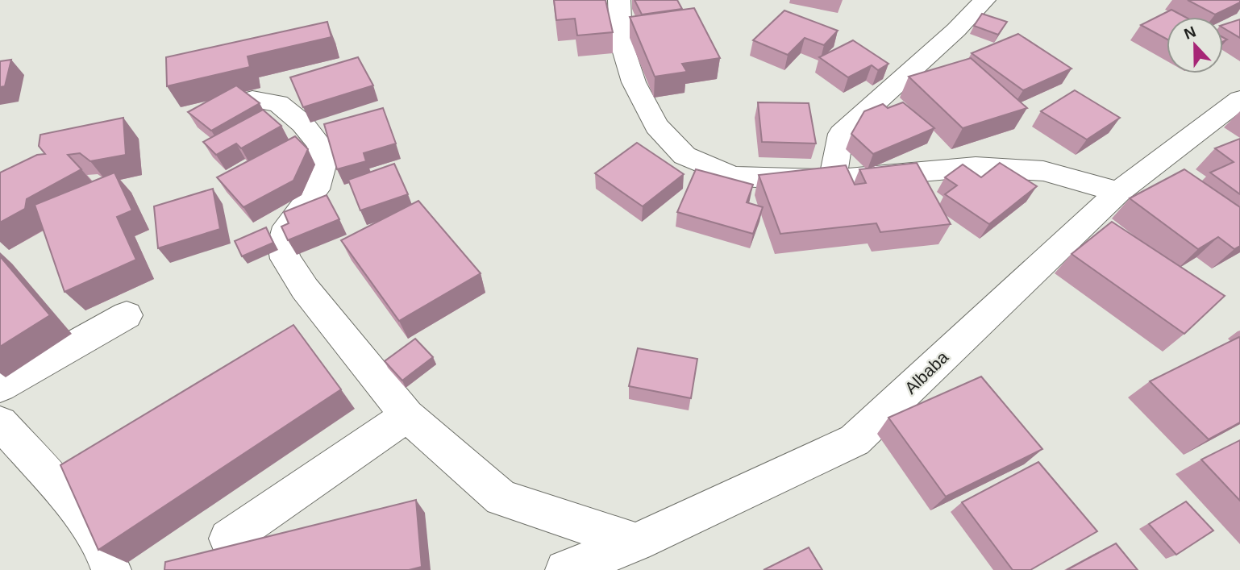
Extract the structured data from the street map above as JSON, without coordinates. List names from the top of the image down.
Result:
{
  "streets": {
    "street": ["Albaba"]
  },
  "north": "top"
}
